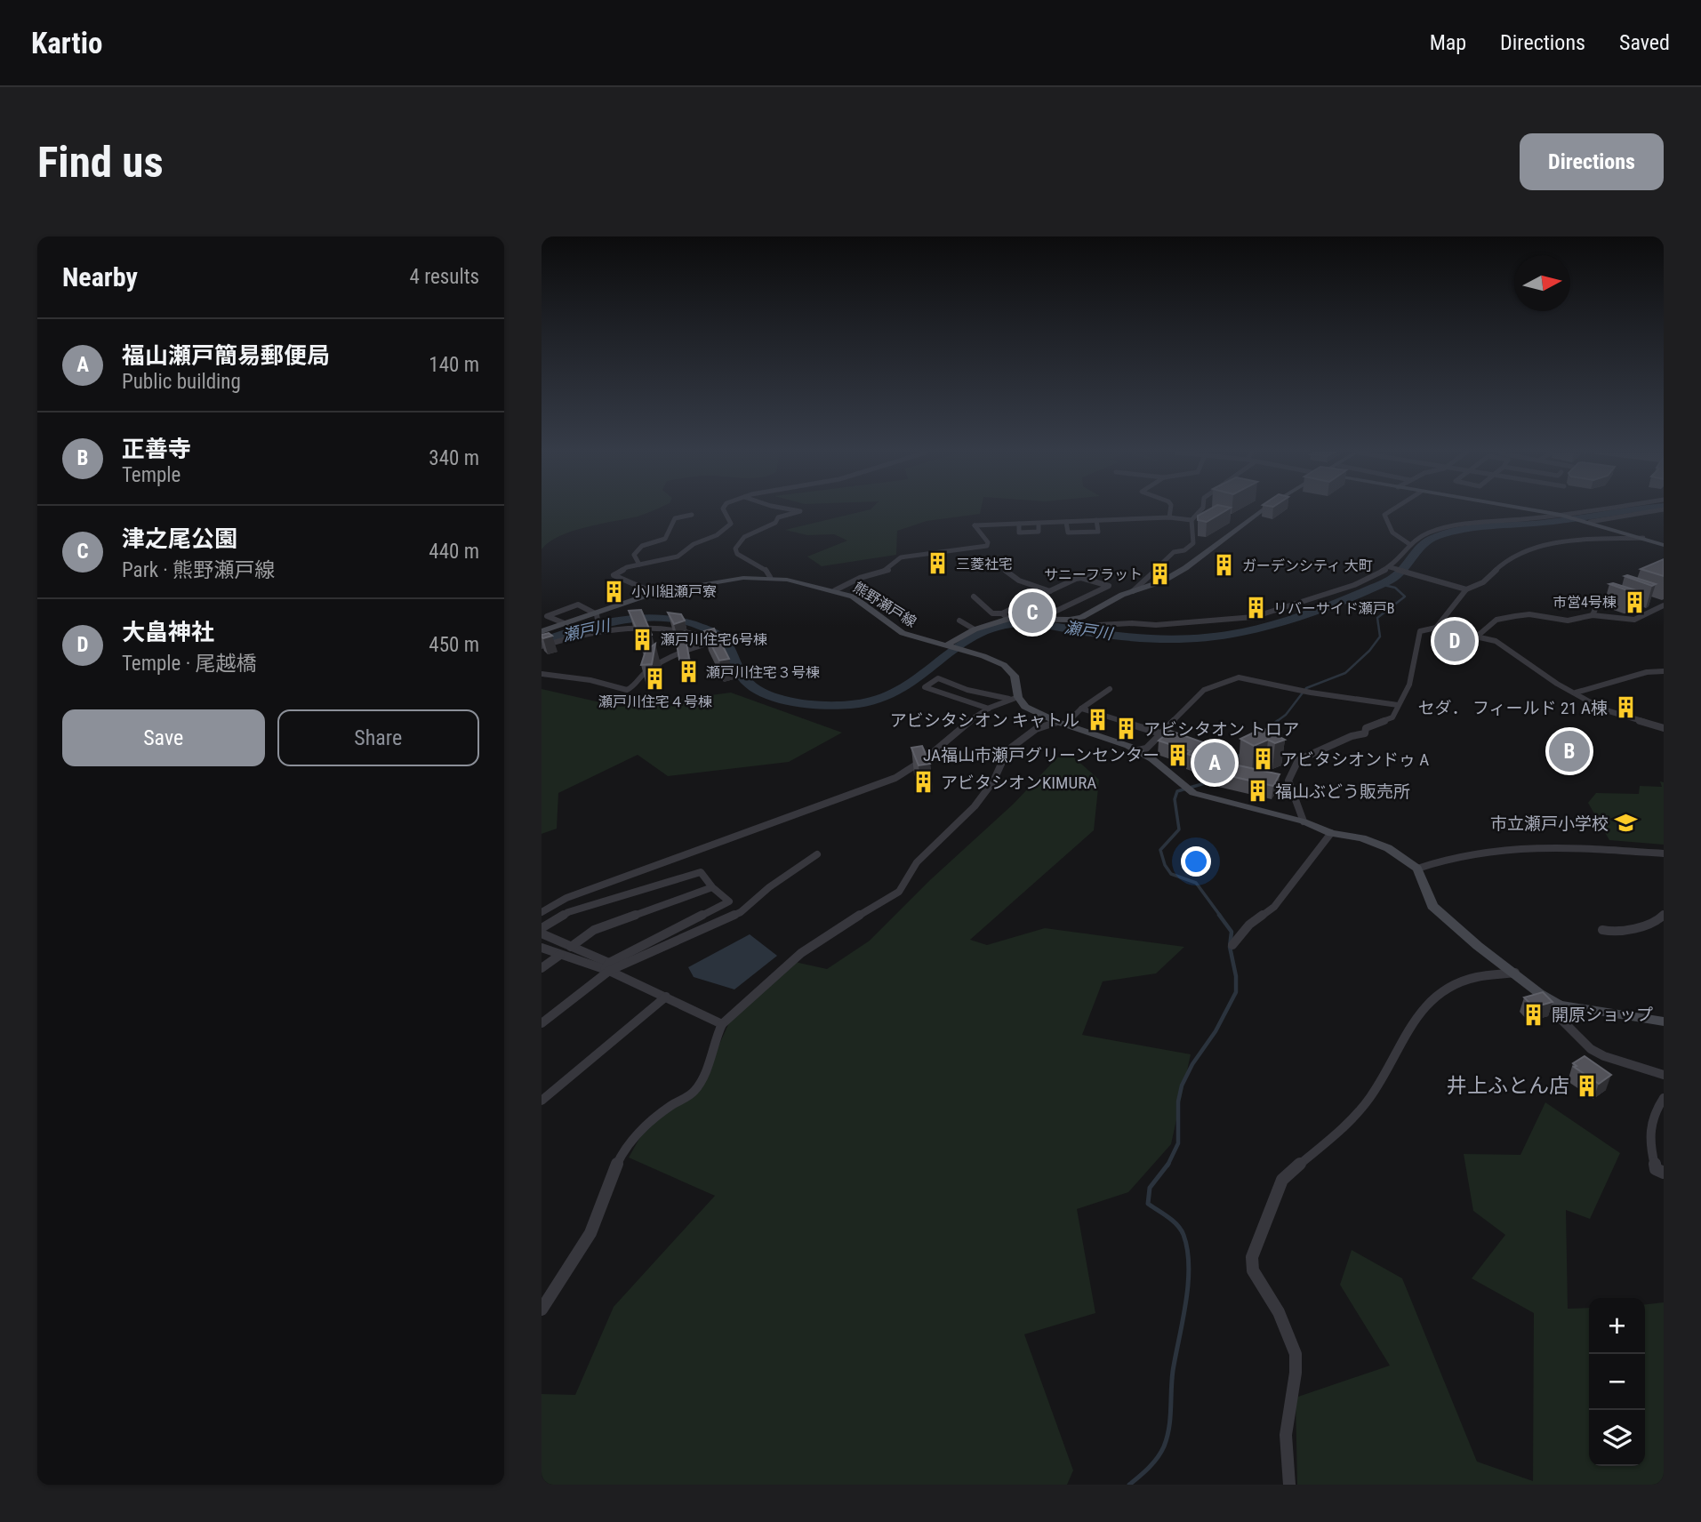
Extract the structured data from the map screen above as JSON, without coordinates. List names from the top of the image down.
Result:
{
  "streets": {
    "main road": ["熊野瀬戸線"]
  },
  "water": ["瀬戸川"],
  "places": {
    "building": [
      "三菱社宅",
      "ガーデンシティ 大町",
      "サニーフラット",
      "小川組瀬戸寮",
      "市営4号棟",
      "リバーサイド瀬戸B",
      "瀬戸川住宅6号棟",
      "瀬戸川住宅３号棟",
      "瀬戸川住宅４号棟",
      "セダ． フィールド 21 A棟",
      "アビシタシオン キャトル",
      "アビシタオン トロア",
      "JA福山市瀬戸グリーンセンター",
      "アビタシオンドゥ A",
      "アビタシオンKIMURA",
      "福山ぶどう販売所",
      "開原ショップ",
      "井上ふとん店"
    ],
    "school or university": ["市立瀬戸小学校"]
  },
  "north": "right",
  "page": {
    "header": "Kartio",
    "nav": ["Map", "Directions", "Saved"],
    "buttons": [
      "Directions",
      ["Save", "Share"]
    ],
    "title": "Find us",
    "heading": ["Nearby", "4 results"],
    "list": [
      {
        "mark": "A",
        "name": "福山瀬戸簡易郵便局",
        "note": "Public building",
        "value": "140 m"
      },
      {
        "mark": "B",
        "name": "正善寺",
        "note": "Temple",
        "value": "340 m"
      },
      {
        "mark": "C",
        "name": "津之尾公園",
        "note": "Park · 熊野瀬戸線",
        "value": "440 m"
      },
      {
        "mark": "D",
        "name": "大畠神社",
        "note": "Temple · 尾越橋",
        "value": "450 m"
      }
    ],
    "pins": [
      "C",
      "D",
      "B",
      "A"
    ],
    "map_buttons": ["+", "−"]
  }
}
